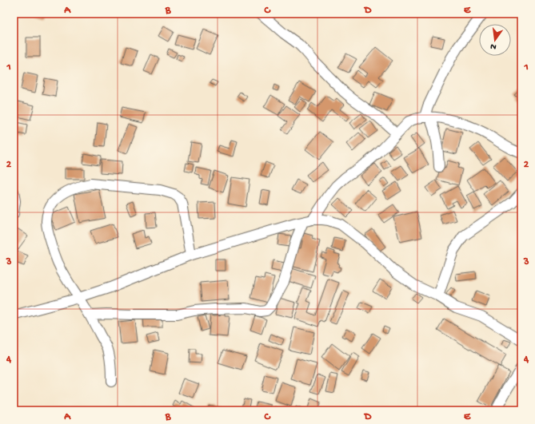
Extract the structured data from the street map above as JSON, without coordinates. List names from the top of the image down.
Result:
{
  "north": "bottom",
  "grid": {
    "columns": [
      "A",
      "B",
      "C",
      "D",
      "E"
    ],
    "rows": [
      "1",
      "2",
      "3",
      "4"
    ]
  }
}
